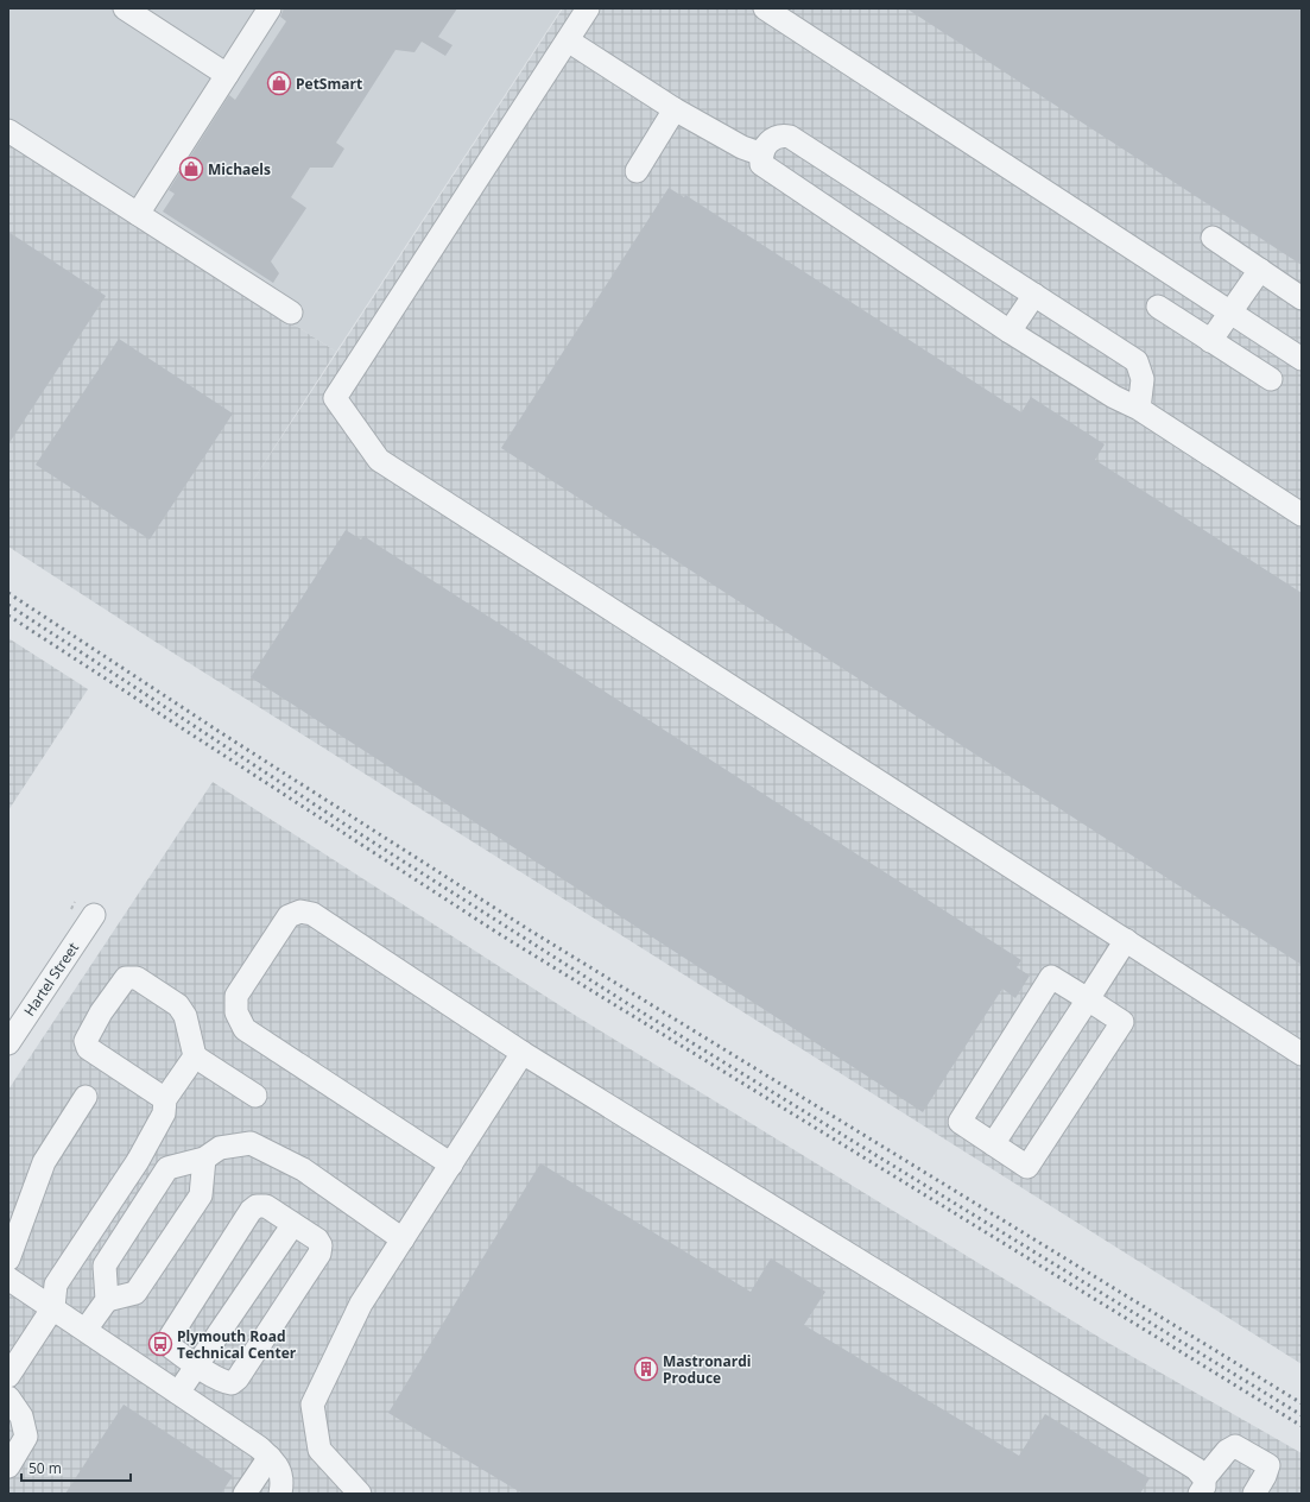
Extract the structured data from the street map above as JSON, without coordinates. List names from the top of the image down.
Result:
{
  "streets": {
    "street": ["Hartel Street"]
  },
  "places": {
    "shop": ["PetSmart", "Michaels"],
    "bus stop": ["Plymouth Road Technical Center"],
    "building": ["Mastronardi Produce"]
  },
  "scale_bar": "50 m"
}
